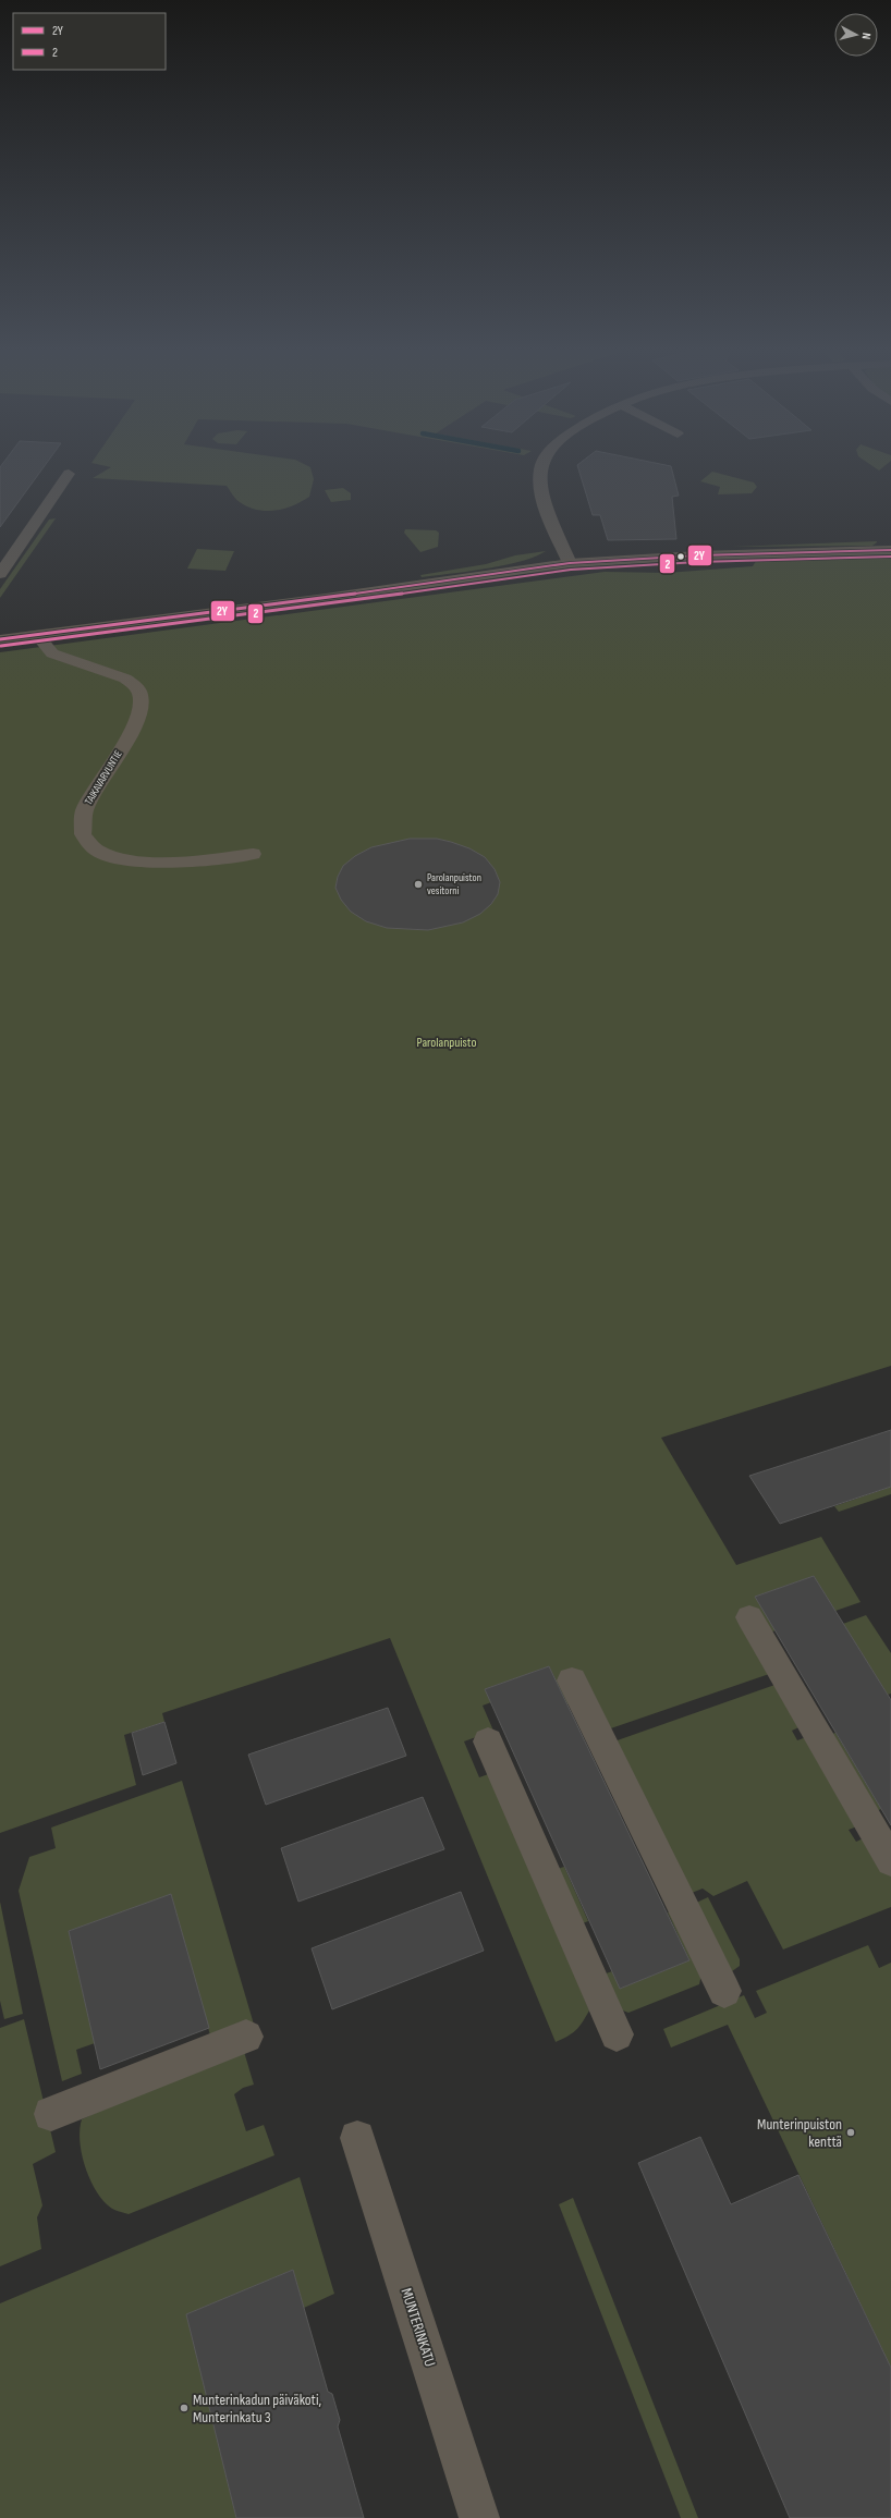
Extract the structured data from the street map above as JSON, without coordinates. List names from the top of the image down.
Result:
{
  "streets": {
    "street": ["TAIKAVARVUNTIE", "MUNTERINKATU"]
  },
  "parks": ["Parolanpuisto"],
  "places": ["Parolanpuiston vesitorni", "Munterinpuiston kenttä", "Munterinkadun päiväkoti, Munterinkatu 3"],
  "lines": ["transit line 2Y", "transit line 2"],
  "legend": ["2Y", "2"],
  "north": "right"
}
